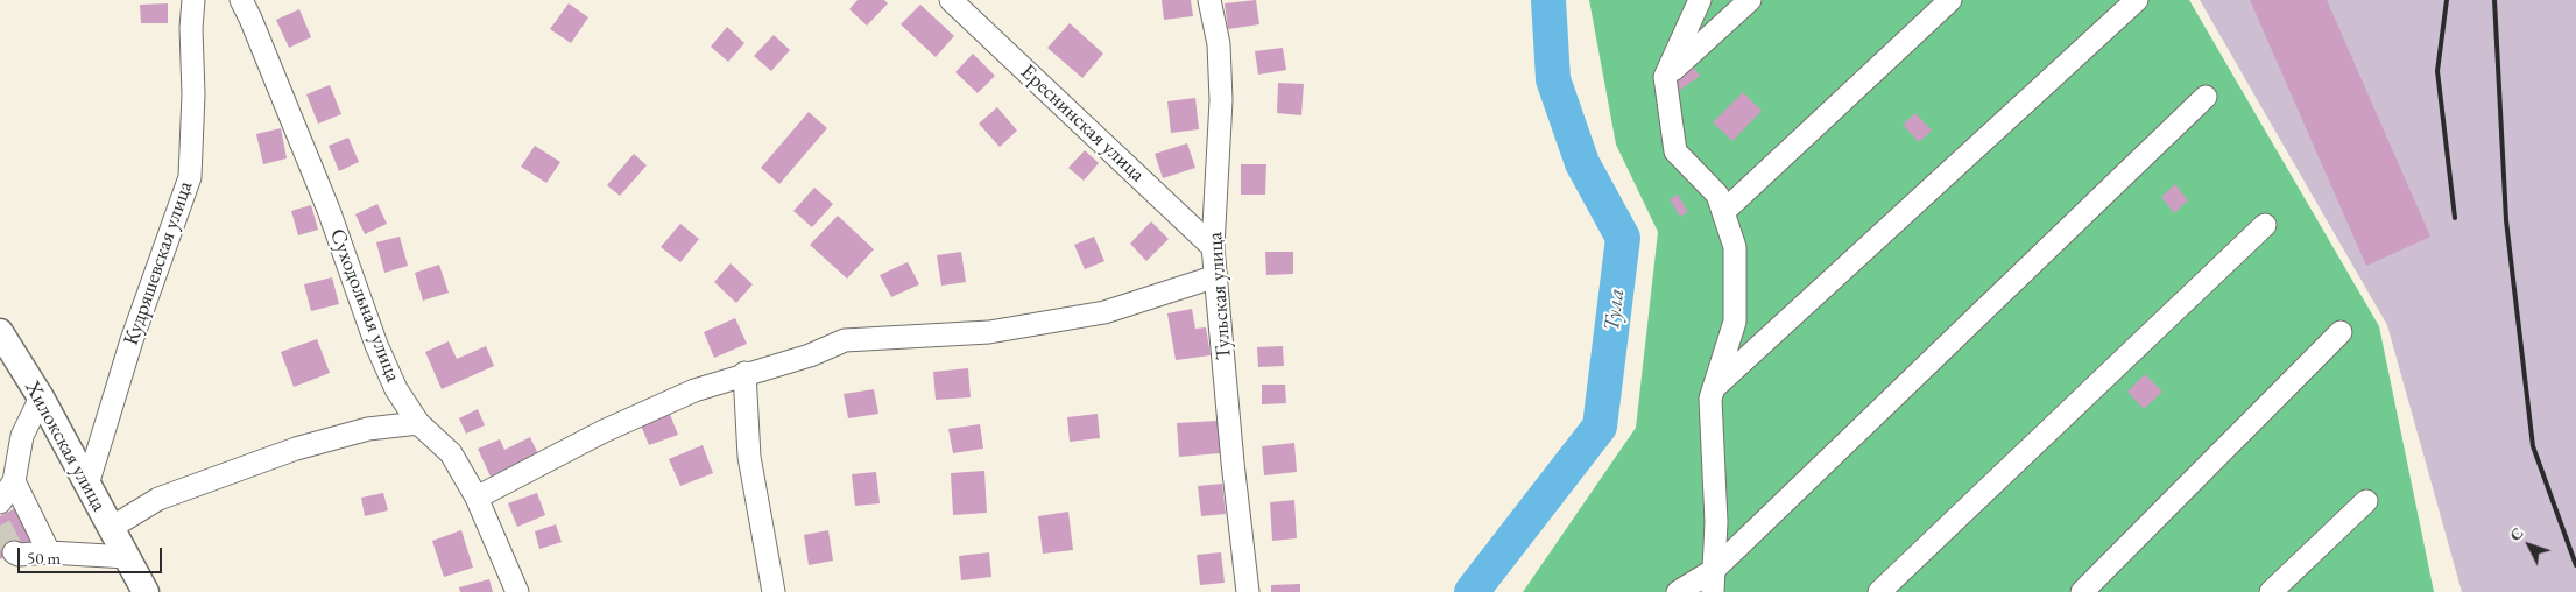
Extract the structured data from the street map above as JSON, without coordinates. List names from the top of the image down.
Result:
{
  "streets": {
    "main road": ["Хилокская улица"],
    "street": [
      "Ереснинская улица",
      "Кудряшевская улица",
      "Тульская улица",
      "Суходольная улица"
    ]
  },
  "crossings": [
    ["Ереснинская улица", "Тульская улица"],
    ["Кудряшевская улица", "Хилокская улица"]
  ],
  "water": ["Тула"],
  "scale_bar": "50 m",
  "north": "top left"
}
